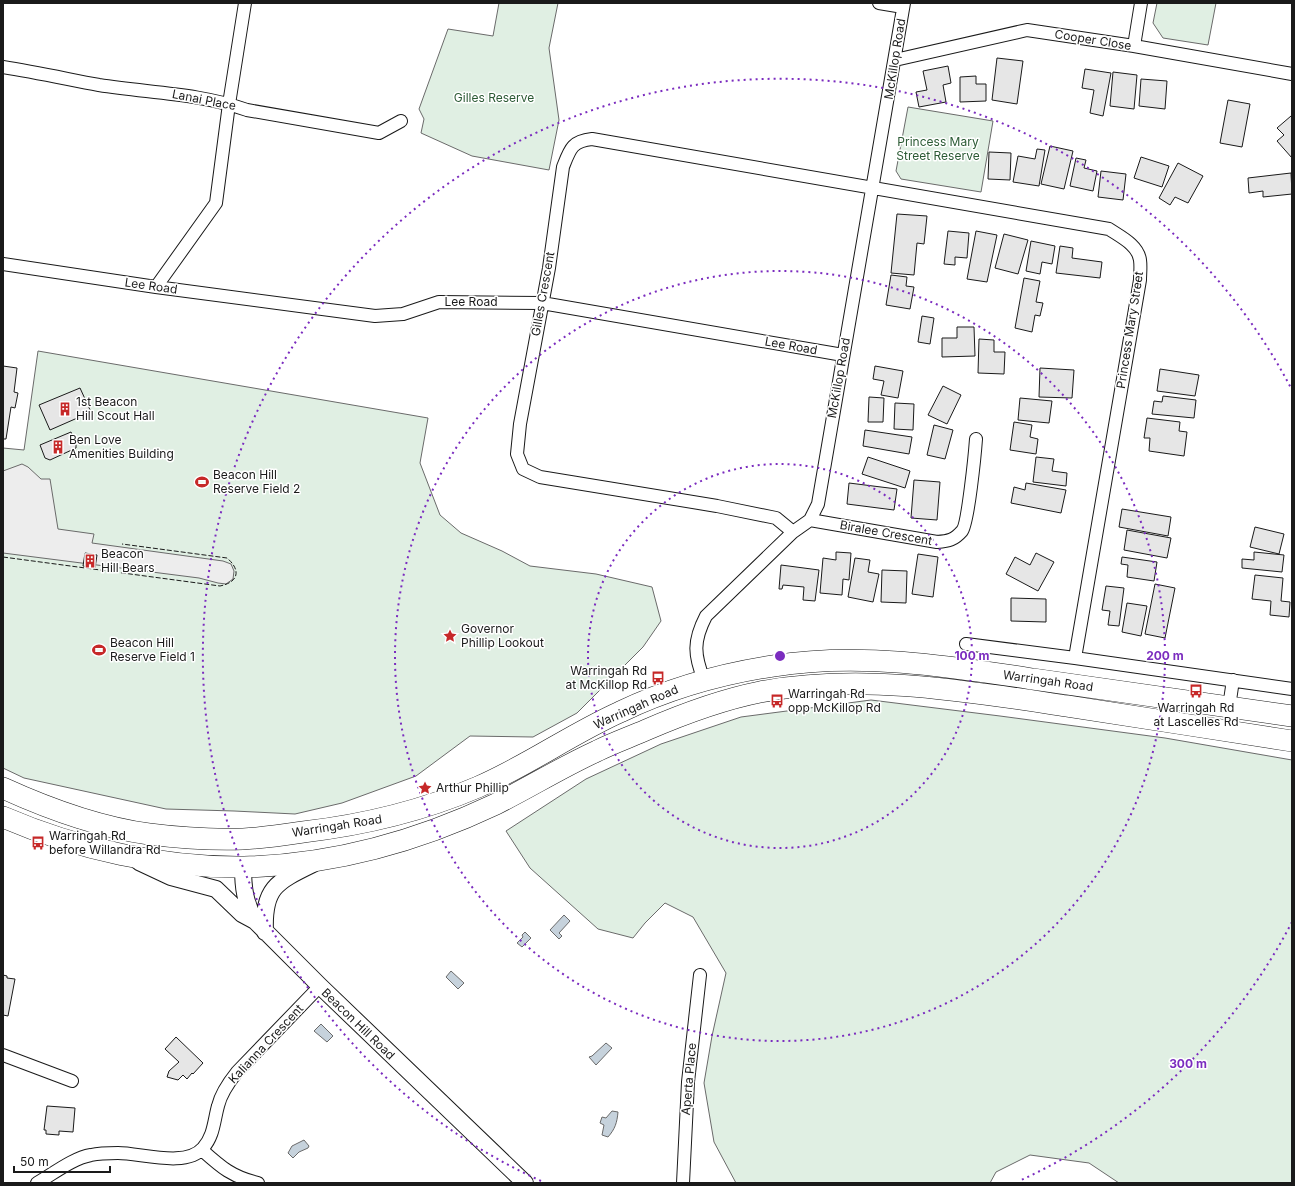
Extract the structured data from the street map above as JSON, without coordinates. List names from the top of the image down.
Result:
{
  "streets": {
    "highway": ["McKillop Road", "Warringah Road", "Beacon Hill Road"],
    "street": [
      "Cooper Close",
      "Lanai Place",
      "Lee Road",
      "Gilles Crescent",
      "Princess Mary Street",
      "Biralee Crescent",
      "Kalianna Crescent",
      "Aperta Place"
    ]
  },
  "crossings": [
    ["Cooper Close", "McKillop Road"],
    ["McKillop Road", "Lee Road"],
    ["McKillop Road", "Gilles Crescent"],
    ["McKillop Road", "Princess Mary Street"],
    ["McKillop Road", "Biralee Crescent"],
    ["McKillop Road", "Warringah Road"],
    ["Lee Road", "Gilles Crescent"],
    ["Gilles Crescent", "Princess Mary Street"],
    ["Warringah Road", "Beacon Hill Road"],
    ["Beacon Hill Road", "Kalianna Crescent"]
  ],
  "parks": ["Gilles Reserve", "Princess Mary Street Reserve"],
  "places": {
    "building": ["1st Beacon Hill Scout Hall", "Ben Love Amenities Building", "Beacon Hill Bears"],
    "sports": ["Beacon Hill Reserve Field 2", "Beacon Hill Reserve Field 1"],
    "place": ["Governor Phillip Lookout", "Arthur Phillip"],
    "bus stop": [
      "Warringah Rd at McKillop Rd",
      "Warringah Rd at Lascelles Rd",
      "Warringah Rd opp McKillop Rd",
      "Warringah Rd before Willandra Rd"
    ]
  },
  "scale_bar": "50 m",
  "rings": ["100 m", "200 m", "300 m"]
}
